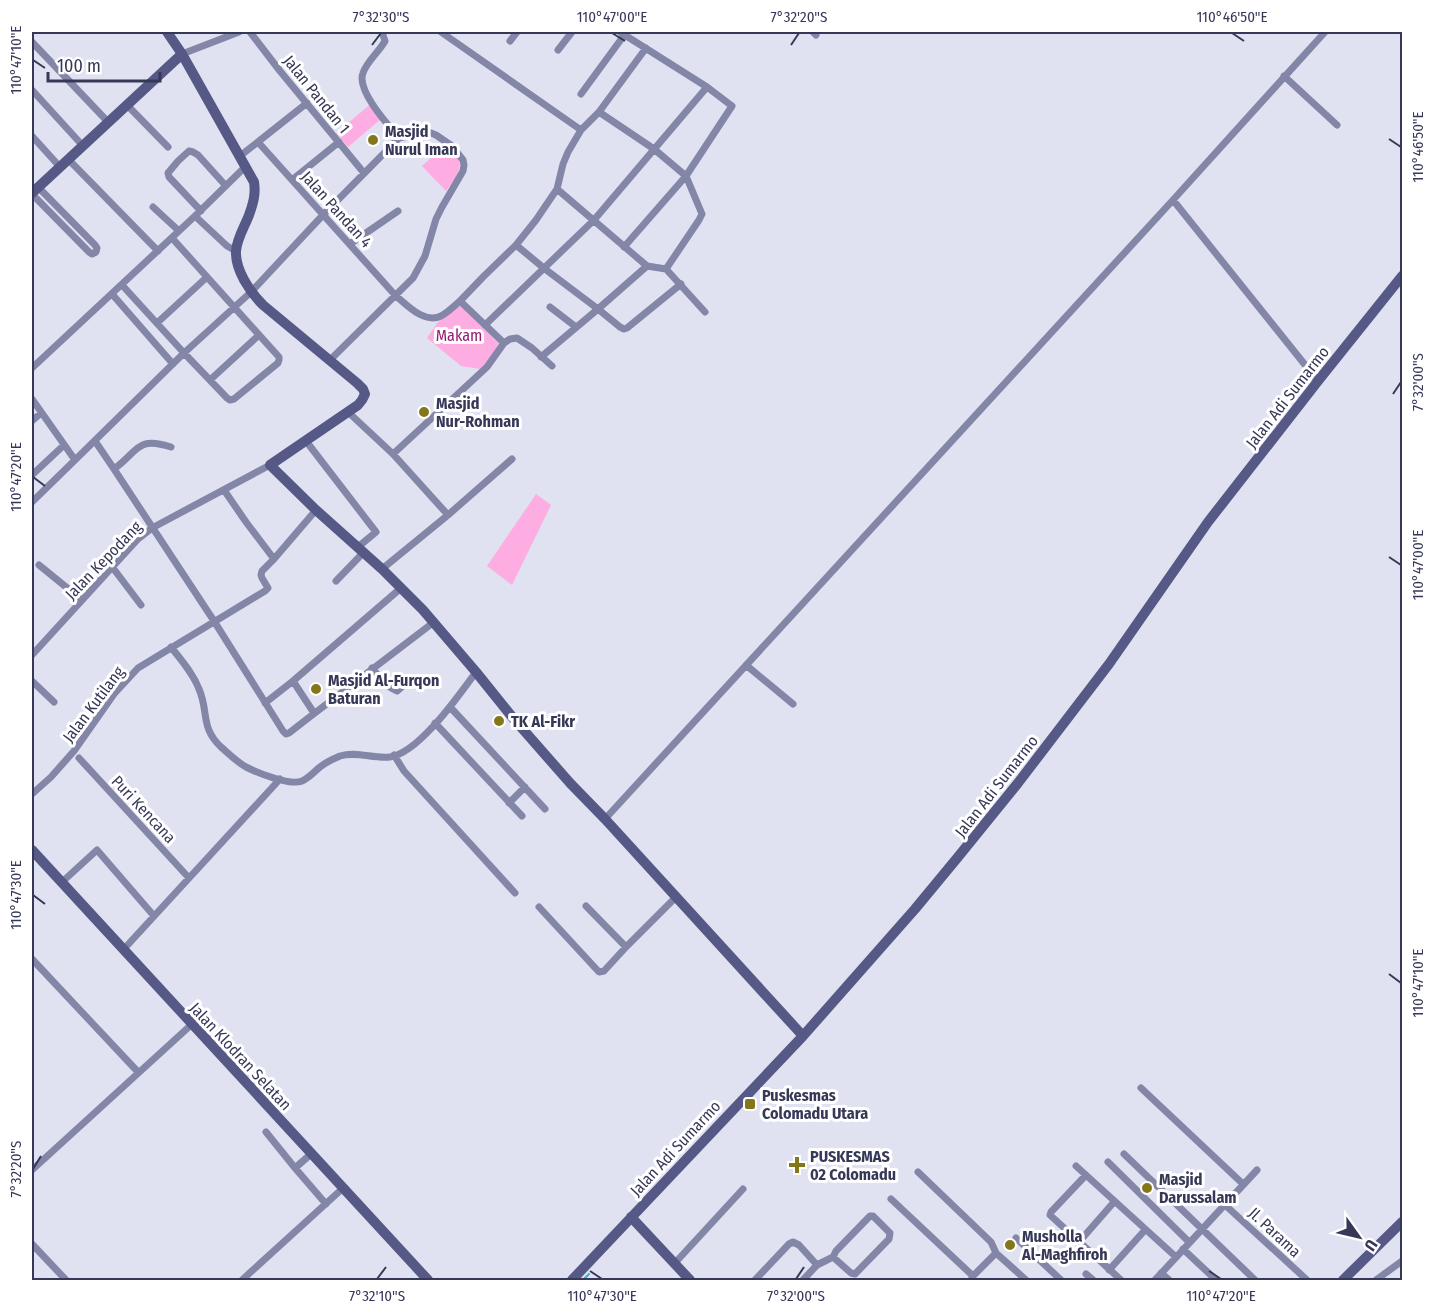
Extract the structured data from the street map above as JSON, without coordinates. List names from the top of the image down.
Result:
{
  "streets": {
    "main road": ["Jalan Adi Sumarmo", "Jalan Klodran Selatan"],
    "street": [
      "Jalan Pandan 1",
      "Jalan Pandan 4",
      "Jalan Kepodang",
      "Jalan Kutilang",
      "Puri Kencana",
      "Jl. Parama"
    ]
  },
  "parks": ["Makam"],
  "places": {
    "other": [
      "Masjid Nurul Iman",
      "Masjid Nur-Rohman",
      "Masjid Al-Furqon Baturan",
      "TK Al-Fikr",
      "Masjid Darussalam",
      "Musholla Al-Maghfiroh"
    ],
    "transit": ["Puskesmas Colomadu Utara"],
    "health": ["PUSKESMAS 02 Colomadu"]
  },
  "scale_bar": "100 m",
  "north": "bottom right",
  "coordinates": [
    "7°32'30\"S",
    "110°47'00\"E",
    "7°32'20\"S",
    "110°46'50\"E",
    "110°47'10\"E",
    "7°32'00\"S",
    "110°47'20\"E",
    "110°47'30\"E",
    "7°32'10\"S"
  ]
}
